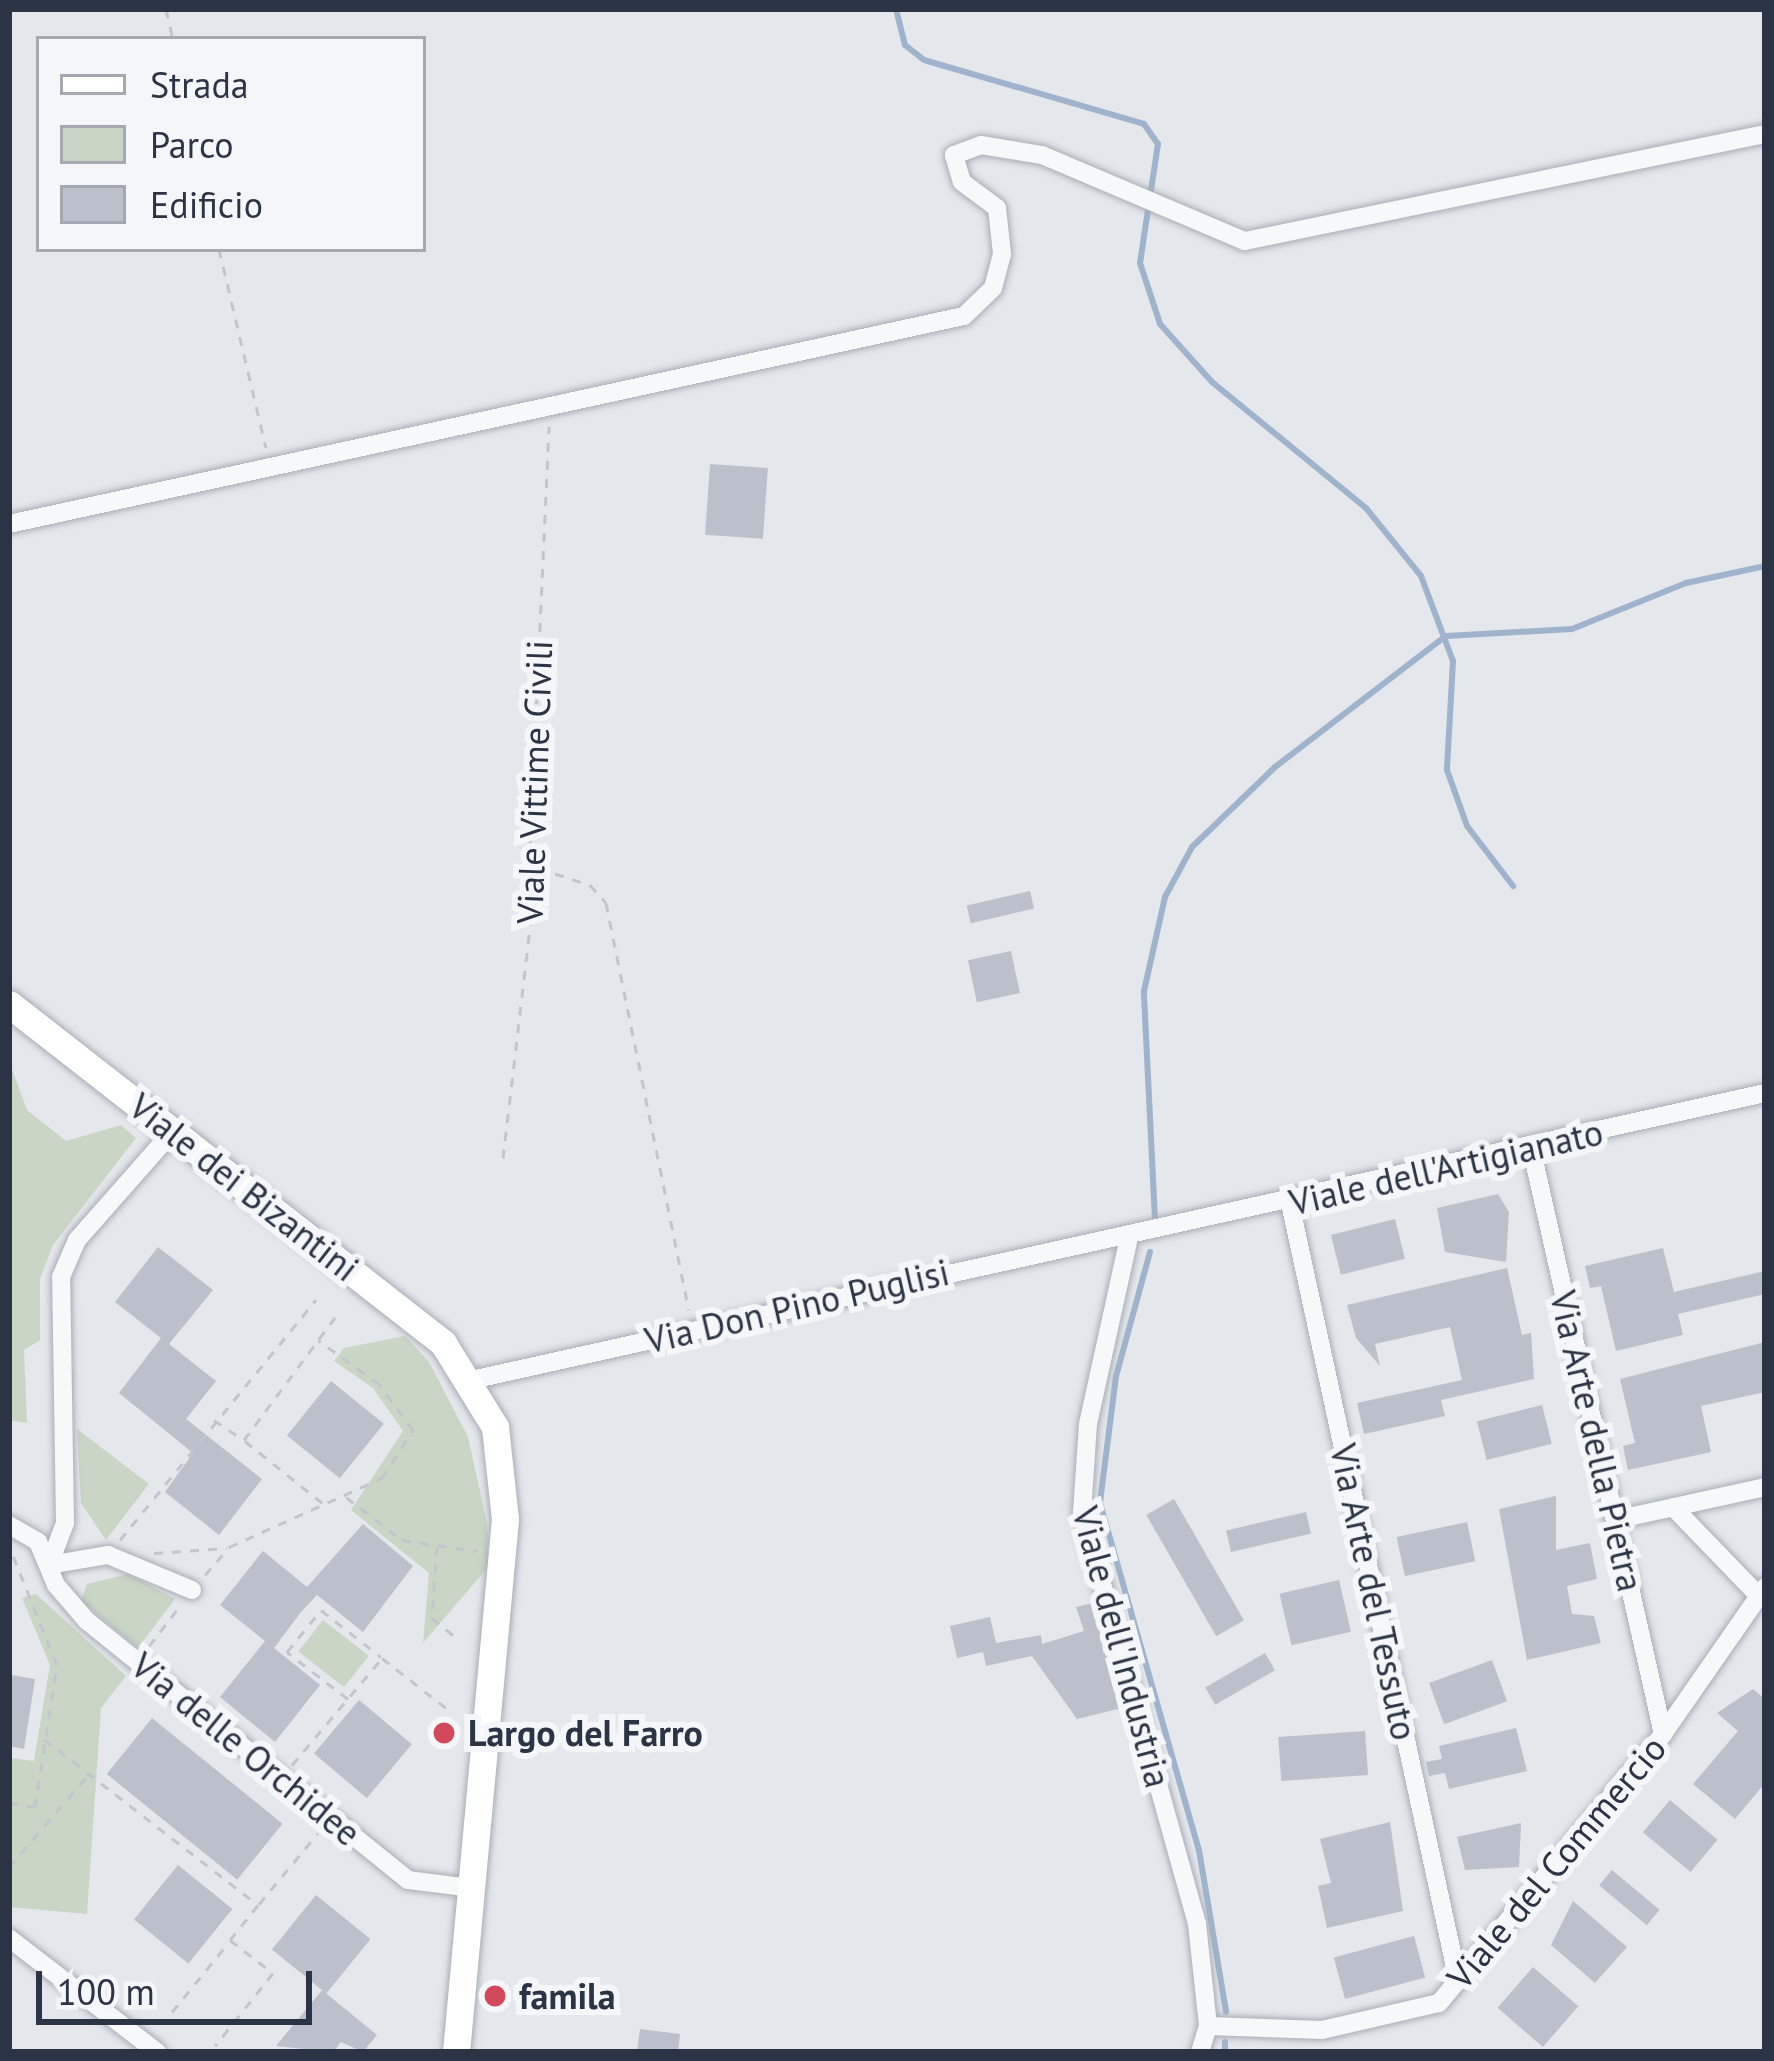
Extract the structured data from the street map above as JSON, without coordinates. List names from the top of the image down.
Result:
{
  "streets": {
    "street": [
      "Viale dell'Artigianato",
      "Viale dei Bizantini",
      "Via Don Pino Puglisi",
      "Via Arte della Pietra",
      "Via Arte del Tessuto",
      "Viale dell'Industria",
      "Via delle Orchidee",
      "Viale del Commercio"
    ],
    "path": ["Viale Vittime Civili"]
  },
  "crossings": [
    ["Viale dell'Artigianato", "Via Don Pino Puglisi"],
    ["Viale dell'Artigianato", "Via Arte della Pietra"],
    ["Viale dell'Artigianato", "Via Arte del Tessuto"],
    ["Viale dell'Artigianato", "Viale dell'Industria"],
    ["Viale dei Bizantini", "Via Don Pino Puglisi"],
    ["Viale dei Bizantini", "Via delle Orchidee"],
    ["Via Don Pino Puglisi", "Viale dell'Industria"],
    ["Via Arte della Pietra", "Viale del Commercio"],
    ["Via Arte del Tessuto", "Viale del Commercio"],
    ["Viale dell'Industria", "Viale del Commercio"]
  ],
  "places": ["Largo del Farro", "famila"],
  "legend": ["Strada", "Parco", "Edificio"],
  "scale_bar": "100 m"
}
